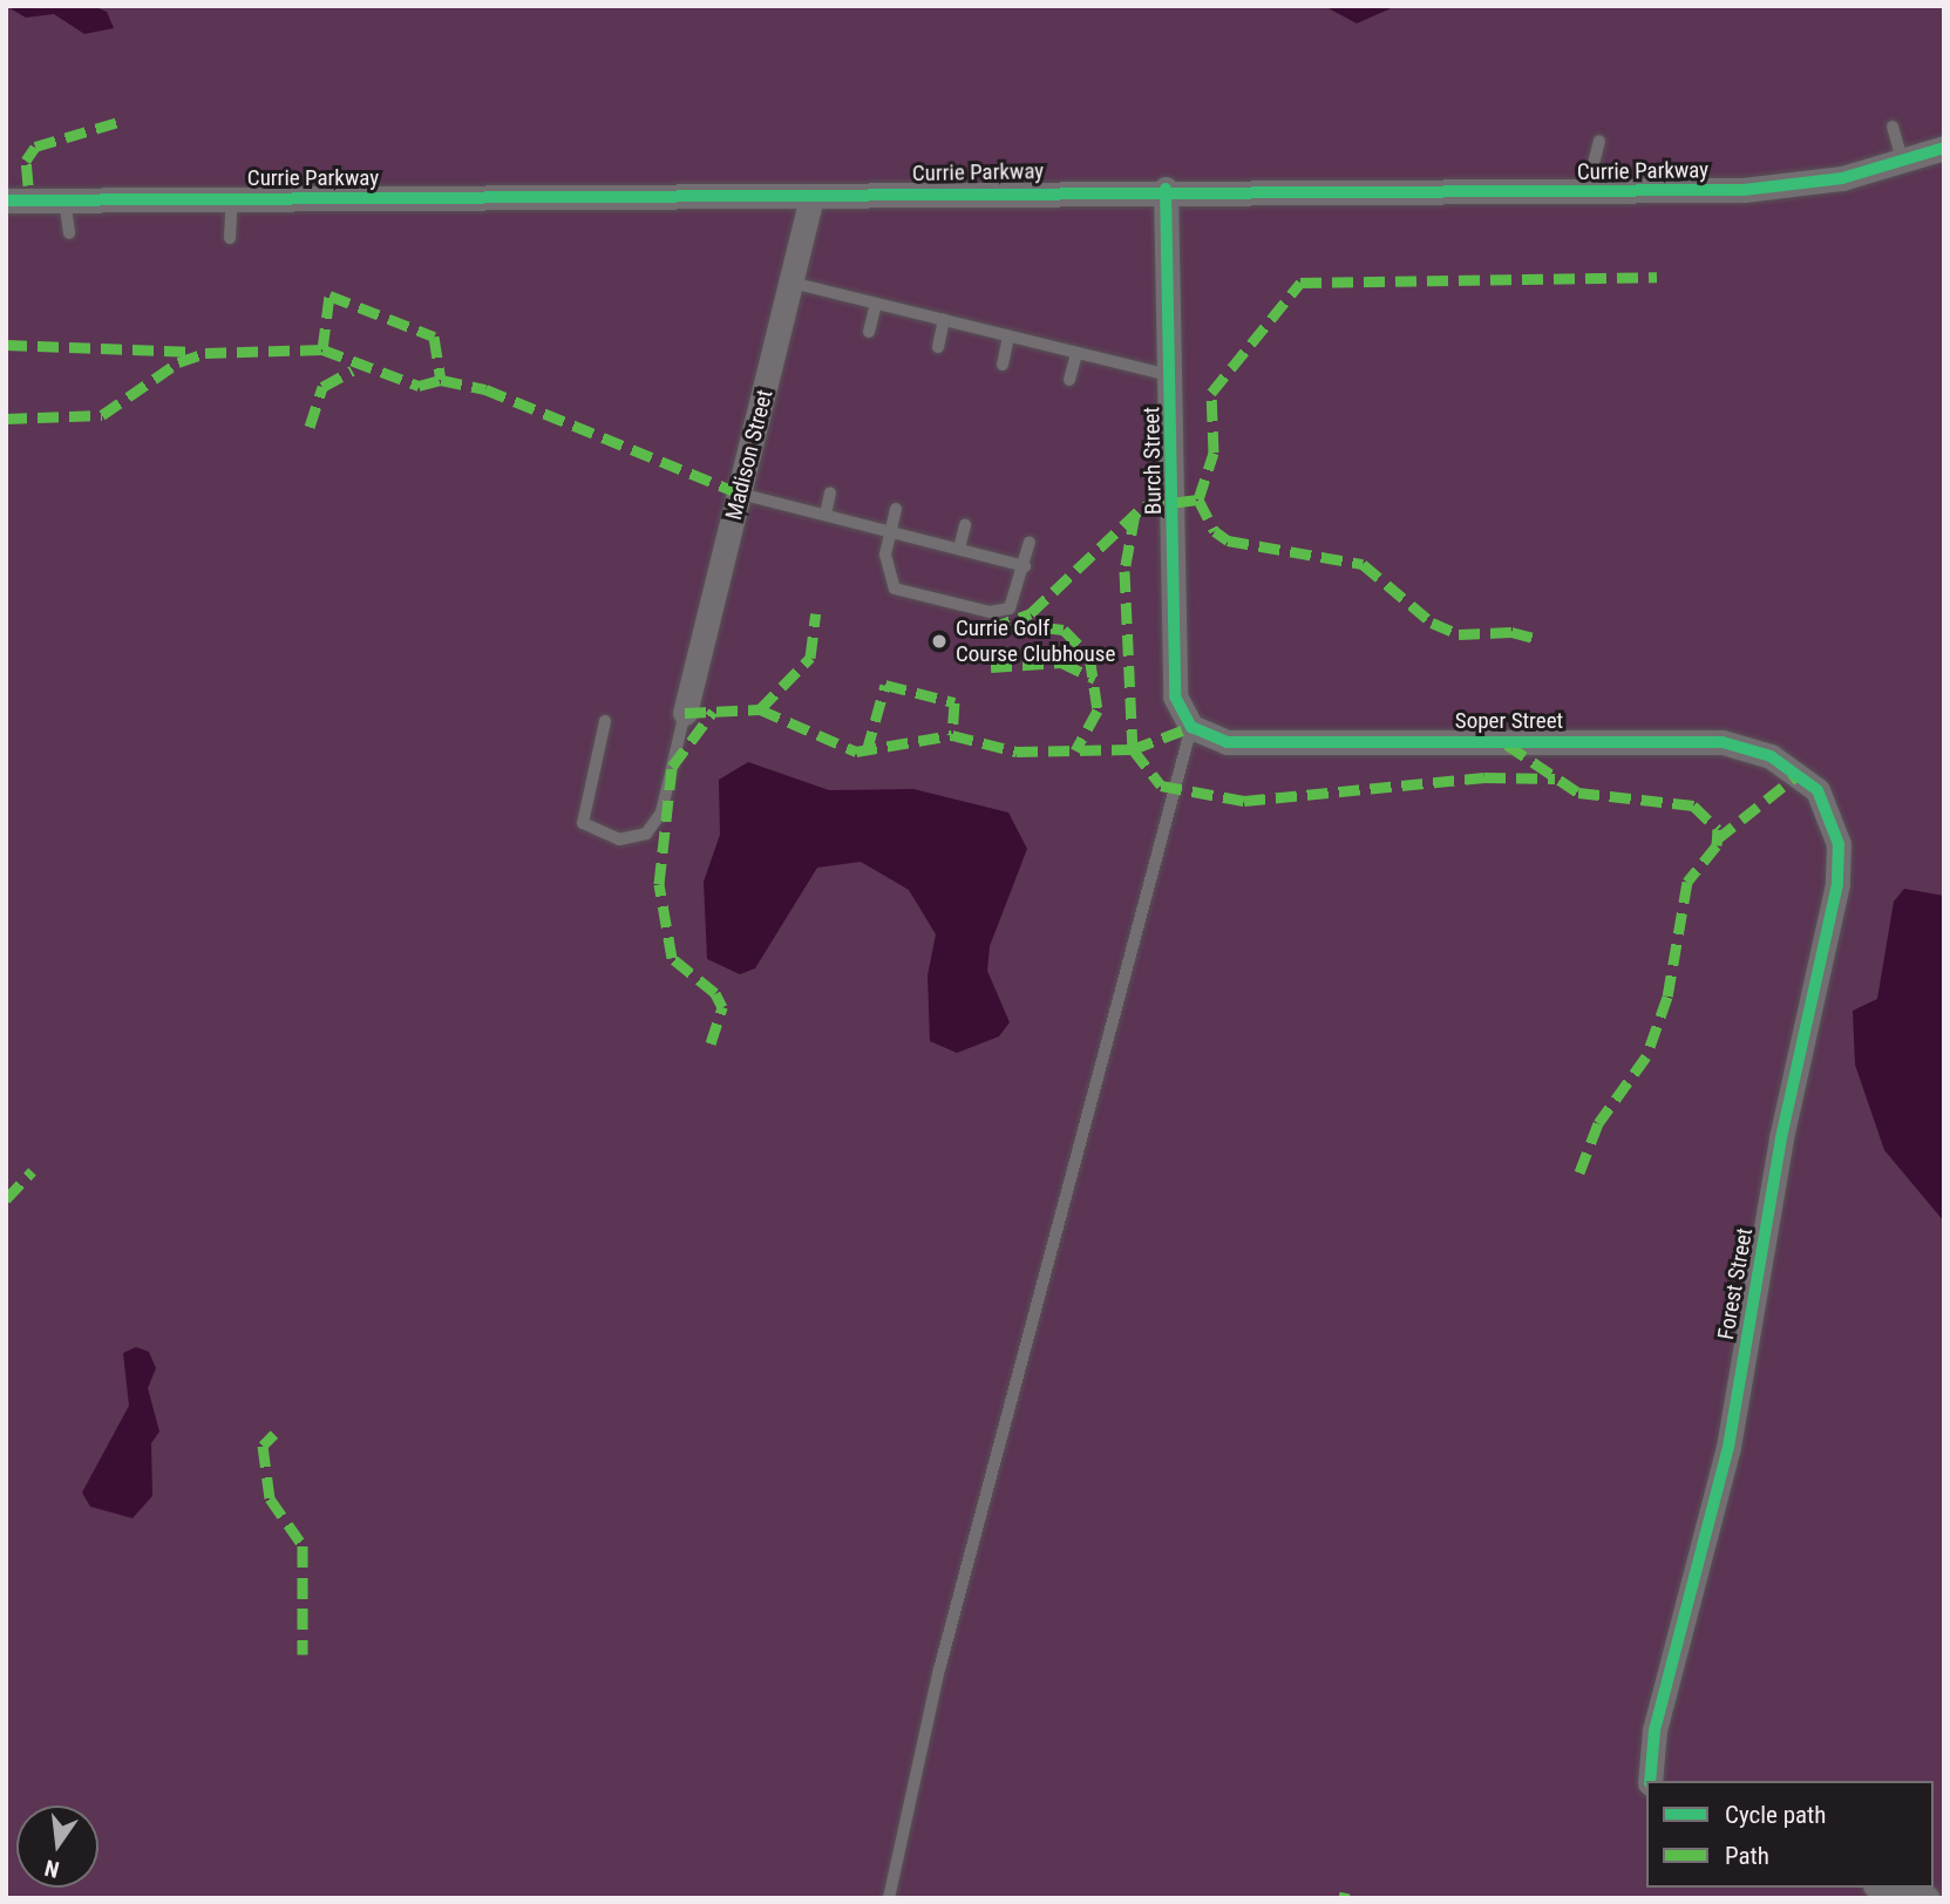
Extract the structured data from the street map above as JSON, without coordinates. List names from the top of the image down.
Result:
{
  "streets": {
    "street": [
      "Currie Parkway",
      "Madison Street",
      "Burch Street",
      "Soper Street",
      "Forest Street"
    ]
  },
  "crossings": [
    ["Currie Parkway", "Madison Street"],
    ["Currie Parkway", "Burch Street"],
    ["Burch Street", "Soper Street"],
    ["Soper Street", "Forest Street"]
  ],
  "places": ["Currie Golf Course Clubhouse"],
  "legend": ["Cycle path", "Path"],
  "north": "bottom"
}
